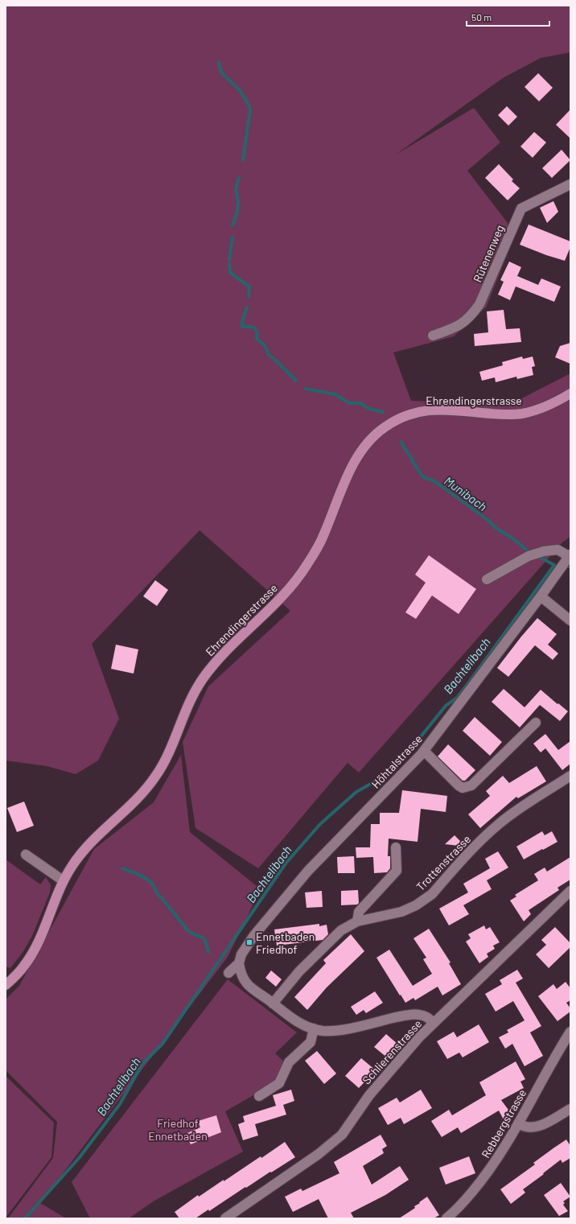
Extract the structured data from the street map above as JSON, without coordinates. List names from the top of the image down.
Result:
{
  "streets": {
    "main road": ["Ehrendingerstrasse"],
    "street": [
      "Rütenenweg",
      "Höhtalstrasse",
      "Trottenstrasse",
      "Schlierenstrasse",
      "Rebbergstrasse"
    ]
  },
  "water": ["Munibach", "Bachtelibach"],
  "parks": ["Friedhof Ennetbaden"],
  "places": {
    "transit": ["Ennetbaden Friedhof"]
  },
  "scale_bar": "50 m"
}
